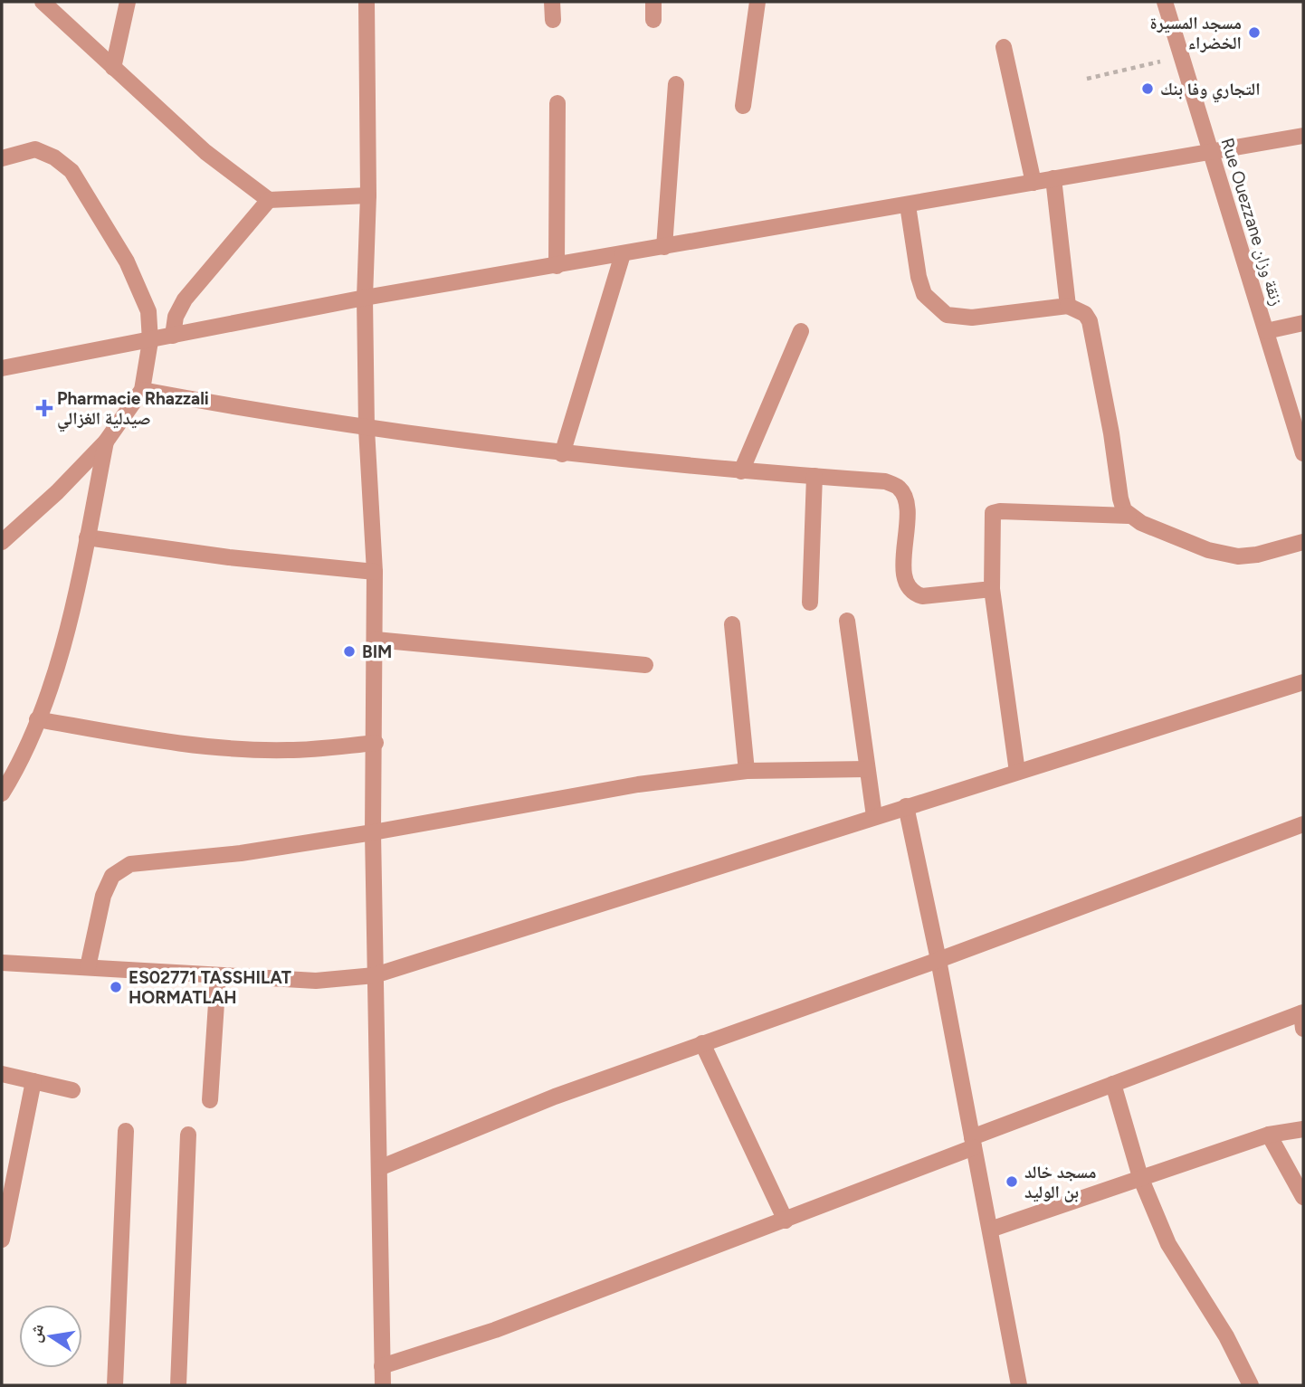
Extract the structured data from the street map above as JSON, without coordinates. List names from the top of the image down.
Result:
{
  "streets": {
    "street": ["Rue Ouezzane زنقة وزان"]
  },
  "places": {
    "other": [
      "مسجد المسيرة الخضراء",
      "التجاري وفا بنك",
      "BIM",
      "ES02771 TASSHILAT HORMATLAH",
      "مسجد خالد بن الوليد"
    ],
    "health": ["Pharmacie Rhazzali صيدلية الغزالي"]
  },
  "north": "left"
}
